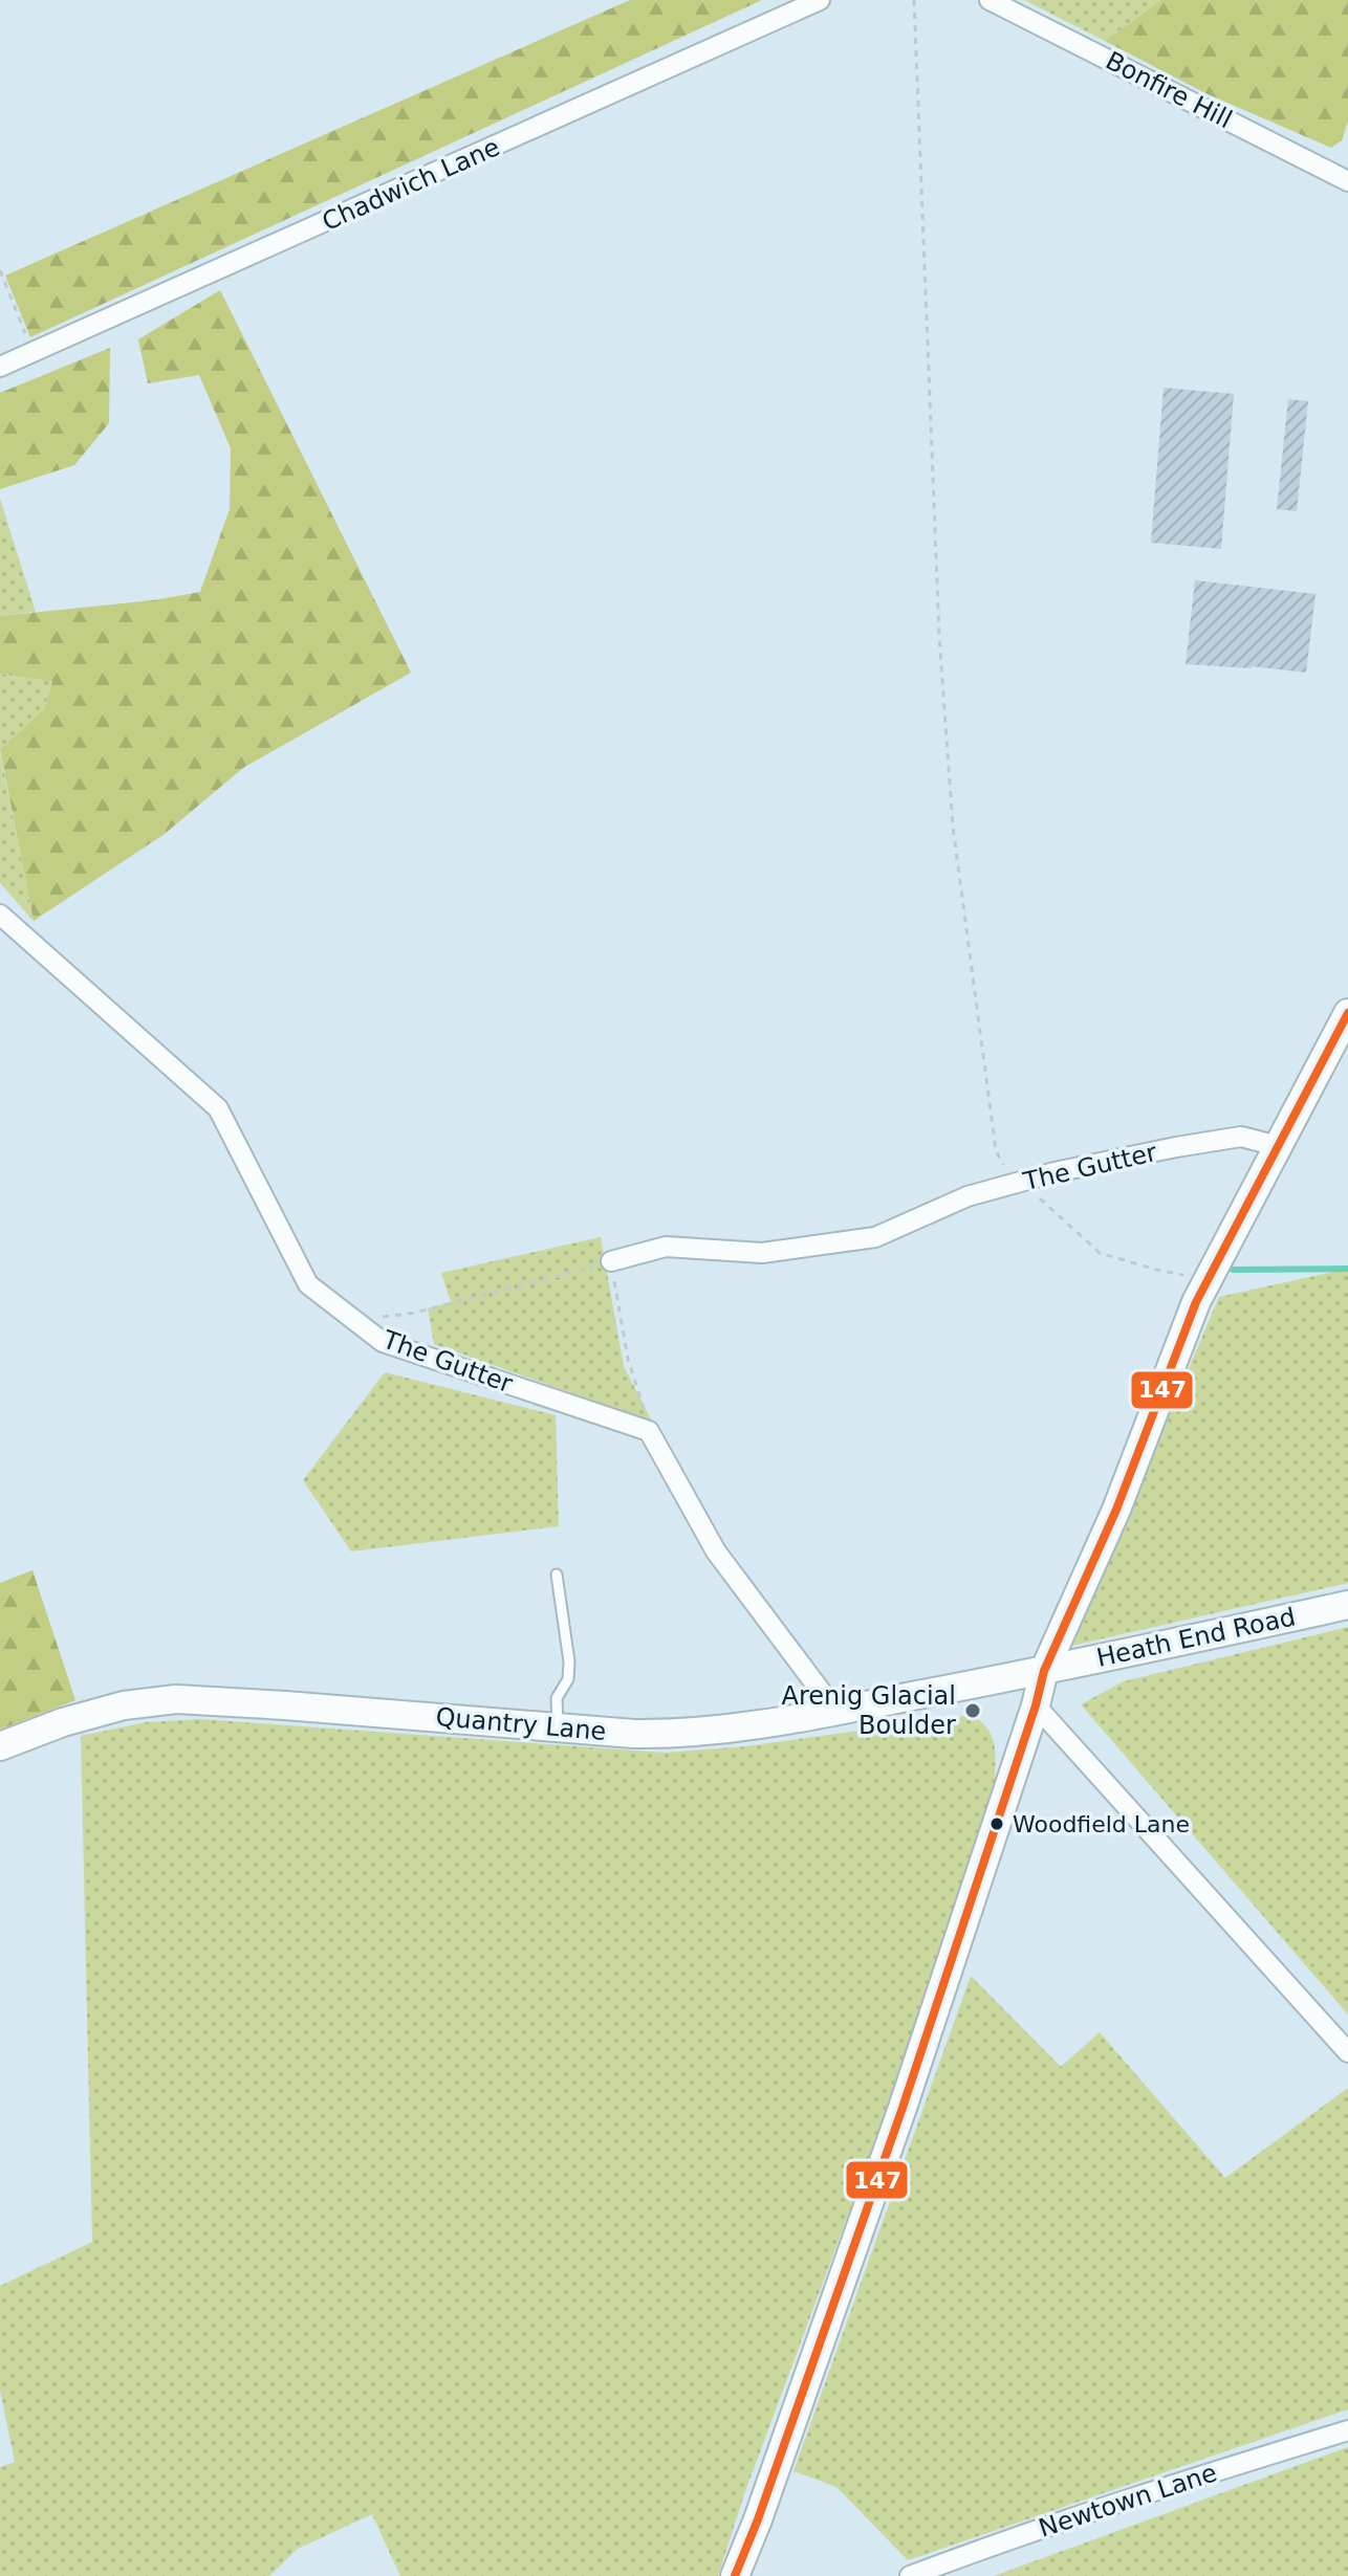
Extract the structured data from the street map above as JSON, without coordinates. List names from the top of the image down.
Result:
{
  "streets": {
    "street": [
      "Bonfire Hill",
      "Chadwich Lane",
      "The Gutter",
      "Heath End Road",
      "Quantry Lane",
      "Newtown Lane"
    ]
  },
  "crossings": [
    ["Heath End Road", "Quantry Lane"]
  ],
  "places": ["Arenig Glacial Boulder", "Woodfield Lane"],
  "lines": ["transit line 147"]
}
